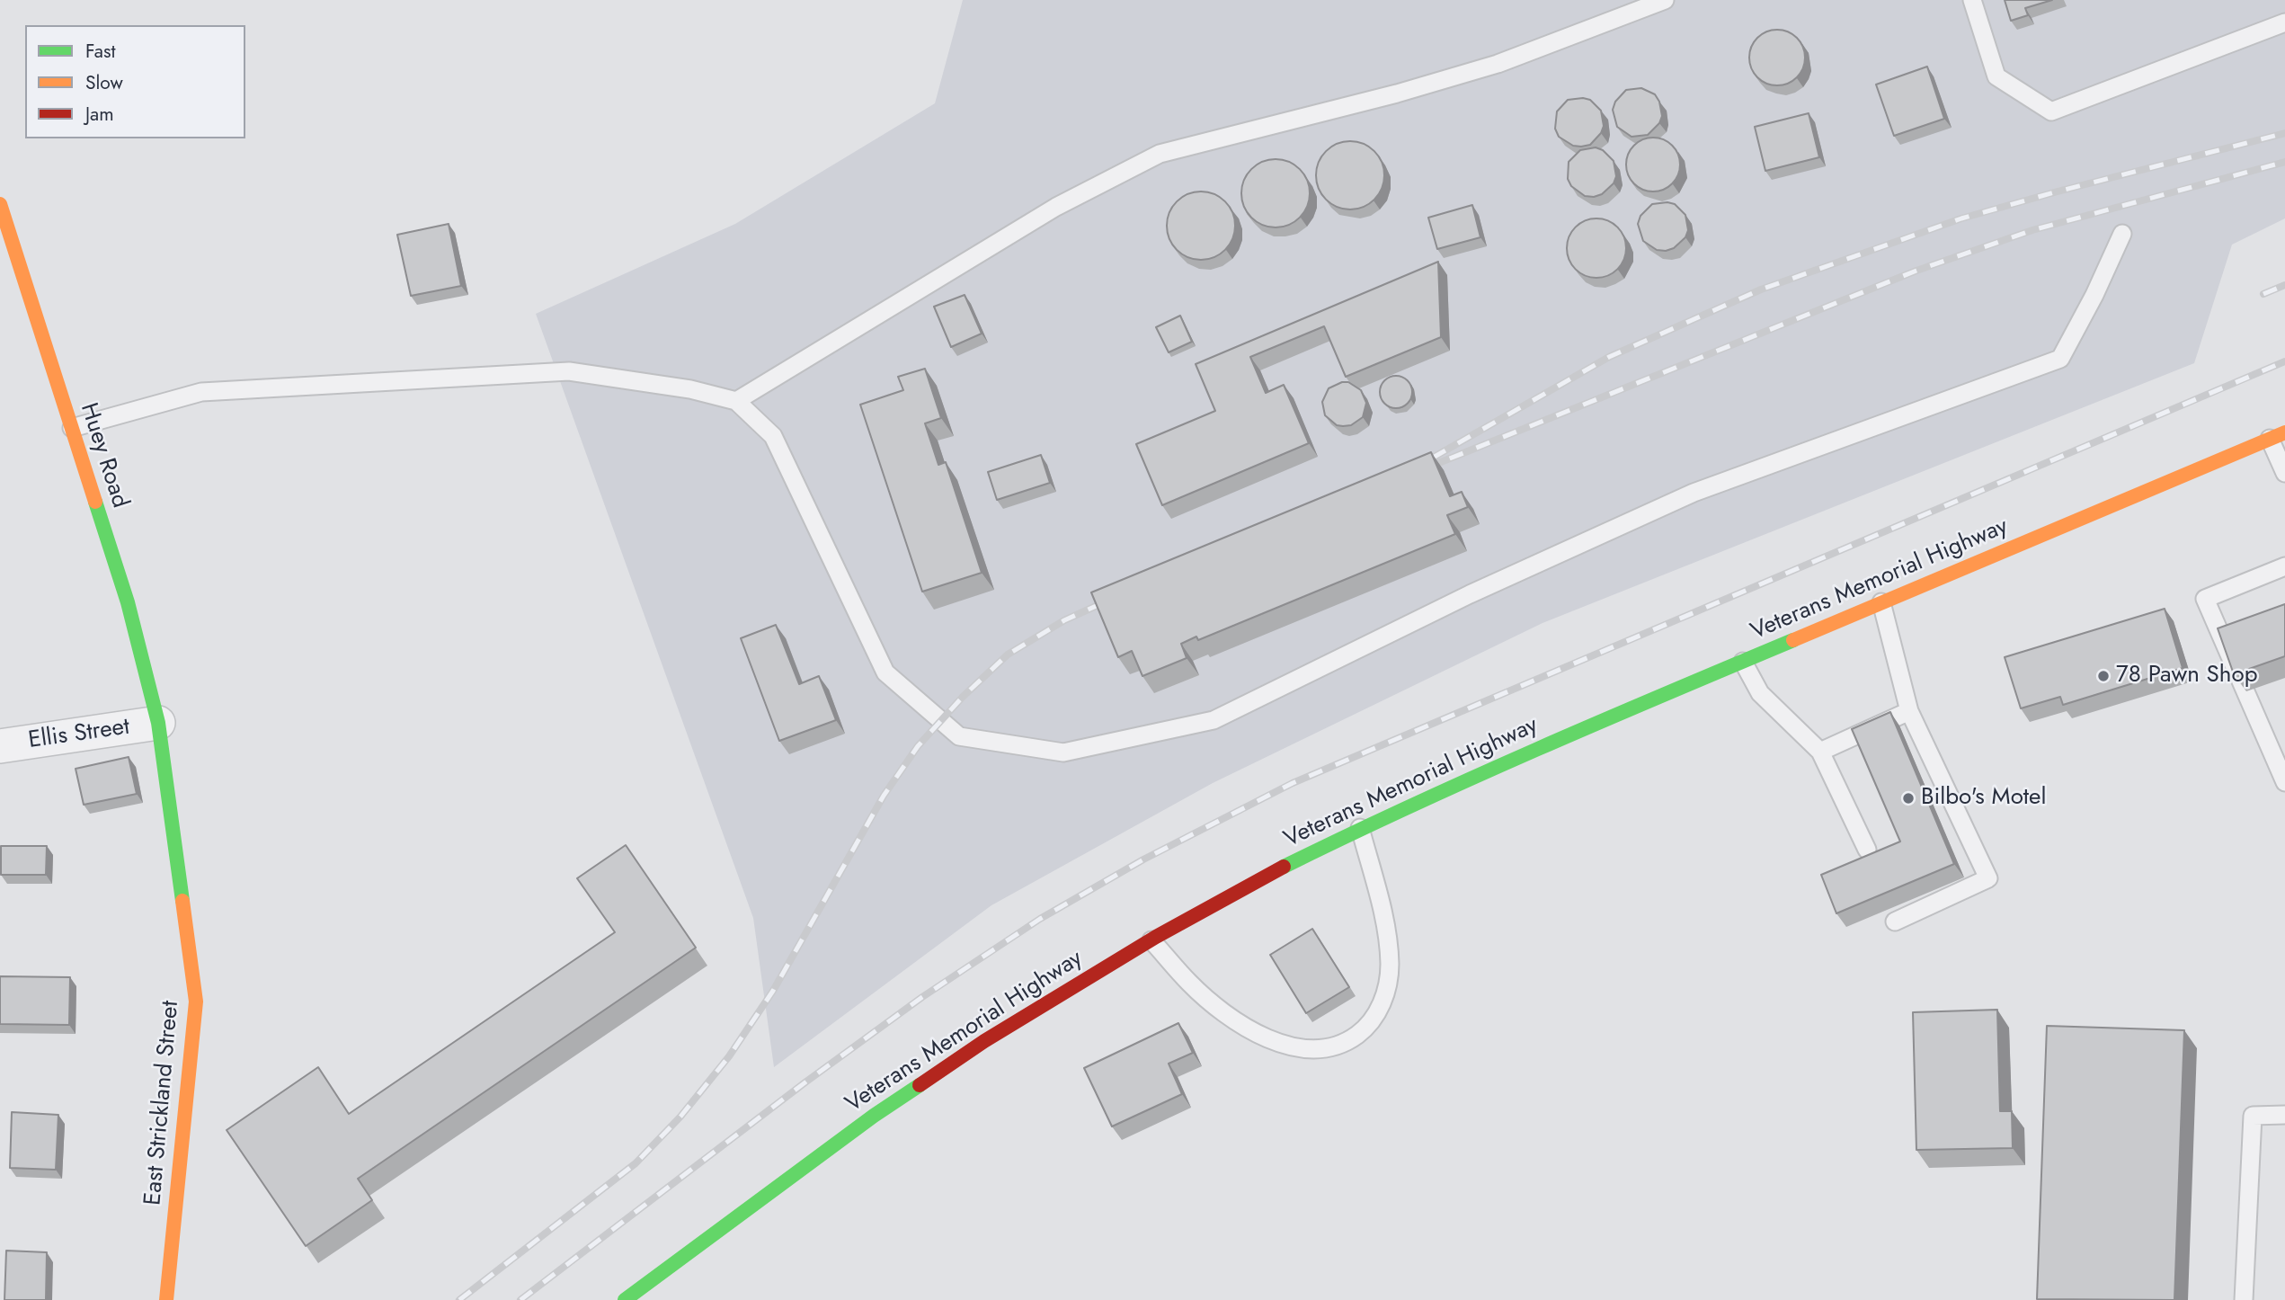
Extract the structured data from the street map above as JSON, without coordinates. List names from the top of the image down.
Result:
{
  "streets": {
    "main road": ["Huey Road", "Veterans Memorial Highway", "East Strickland Street"],
    "street": ["Ellis Street"]
  },
  "crossings": [
    ["Huey Road", "Ellis Street"],
    ["Huey Road", "East Strickland Street"],
    ["Ellis Street", "East Strickland Street"]
  ],
  "places": ["78 Pawn Shop", "Bilbo's Motel"],
  "legend": ["Fast", "Slow", "Jam"]
}
